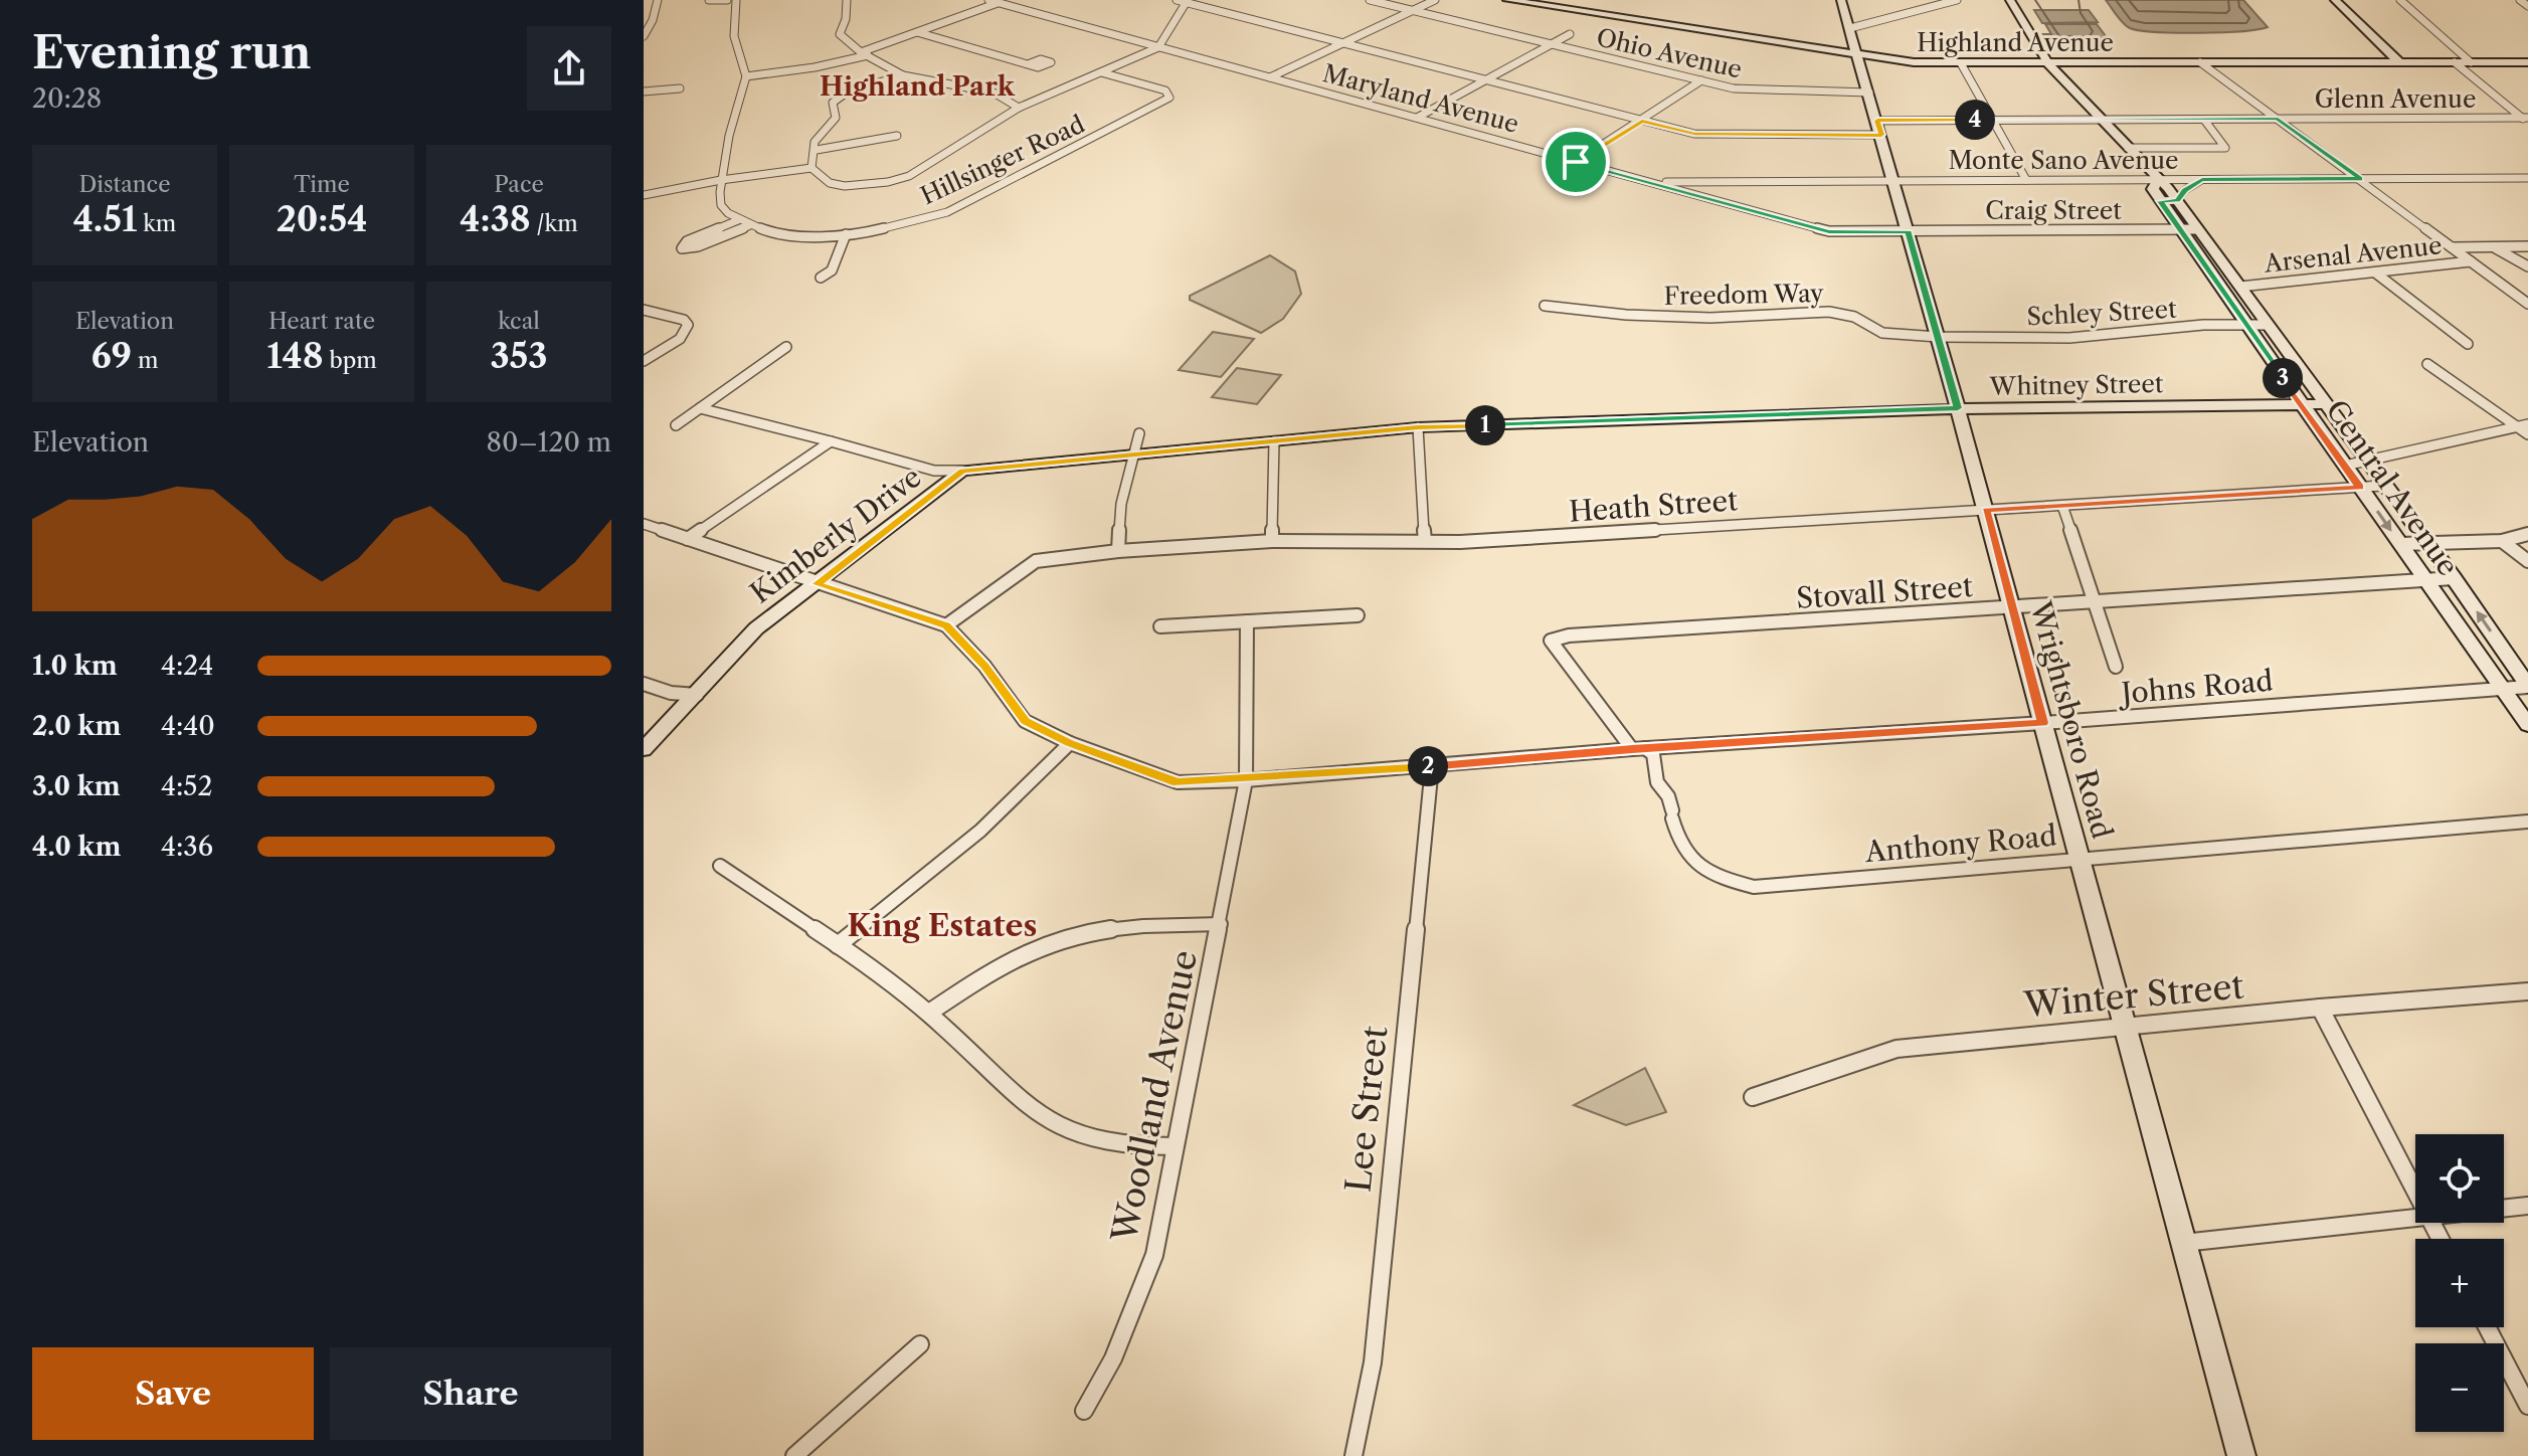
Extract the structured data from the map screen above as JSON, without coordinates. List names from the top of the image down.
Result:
{
  "streets": {
    "main road": [
      "Highland Avenue",
      "Whitney Street",
      "Central Avenue",
      "Kimberly Drive",
      "Wrightsboro Road"
    ],
    "street": [
      "Ohio Avenue",
      "Maryland Avenue",
      "Glenn Avenue",
      "Hillsinger Road",
      "Monte Sano Avenue",
      "Craig Street",
      "Arsenal Avenue",
      "Freedom Way",
      "Schley Street",
      "Heath Street",
      "Stovall Street",
      "Johns Road",
      "Anthony Road",
      "Winter Street",
      "Woodland Avenue",
      "Lee Street"
    ]
  },
  "crossings": [
    ["Highland Avenue", "Central Avenue"],
    ["Highland Avenue", "Wrightsboro Road"],
    ["Ohio Avenue", "Wrightsboro Road"],
    ["Maryland Avenue", "Monte Sano Avenue"],
    ["Maryland Avenue", "Craig Street"],
    ["Maryland Avenue", "Wrightsboro Road"],
    ["Glenn Avenue", "Central Avenue"],
    ["Glenn Avenue", "Wrightsboro Road"],
    ["Monte Sano Avenue", "Central Avenue"],
    ["Monte Sano Avenue", "Wrightsboro Road"],
    ["Craig Street", "Central Avenue"],
    ["Craig Street", "Wrightsboro Road"],
    ["Arsenal Avenue", "Central Avenue"],
    ["Freedom Way", "Schley Street"],
    ["Freedom Way", "Wrightsboro Road"],
    ["Schley Street", "Central Avenue"],
    ["Schley Street", "Wrightsboro Road"],
    ["Whitney Street", "Central Avenue"],
    ["Whitney Street", "Kimberly Drive"],
    ["Whitney Street", "Wrightsboro Road"],
    ["Central Avenue", "Heath Street"],
    ["Central Avenue", "Stovall Street"],
    ["Central Avenue", "Johns Road"],
    ["Heath Street", "Johns Road"],
    ["Heath Street", "Wrightsboro Road"],
    ["Kimberly Drive", "Johns Road"],
    ["Stovall Street", "Johns Road"],
    ["Stovall Street", "Wrightsboro Road"],
    ["Stovall Street", "Anthony Road"],
    ["Johns Road", "Wrightsboro Road"],
    ["Johns Road", "Anthony Road"],
    ["Johns Road", "Woodland Avenue"],
    ["Johns Road", "Lee Street"],
    ["Wrightsboro Road", "Anthony Road"],
    ["Wrightsboro Road", "Winter Street"]
  ],
  "districts": ["Highland Park", "King Estates"],
  "page": {
    "heading": ["Evening run", "20:28"],
    "pins": [
      "4",
      "3",
      "1",
      "2"
    ],
    "stats": [
      ["Distance", "4.51 km"],
      ["Time", "20:54"],
      ["Pace", "4:38 /km"],
      ["Elevation", "69 m"],
      ["Heart rate", "148 bpm"],
      ["kcal", "353"]
    ],
    "chart": ["Elevation", "80–120 m"],
    "list": [
      {
        "name": "1.0 km",
        "note": "4:24"
      },
      {
        "name": "2.0 km",
        "note": "4:40"
      },
      {
        "name": "3.0 km",
        "note": "4:52"
      },
      {
        "name": "4.0 km",
        "note": "4:36"
      }
    ],
    "map_buttons": ["+", "−"],
    "buttons": ["Save", "Share"]
  }
}
